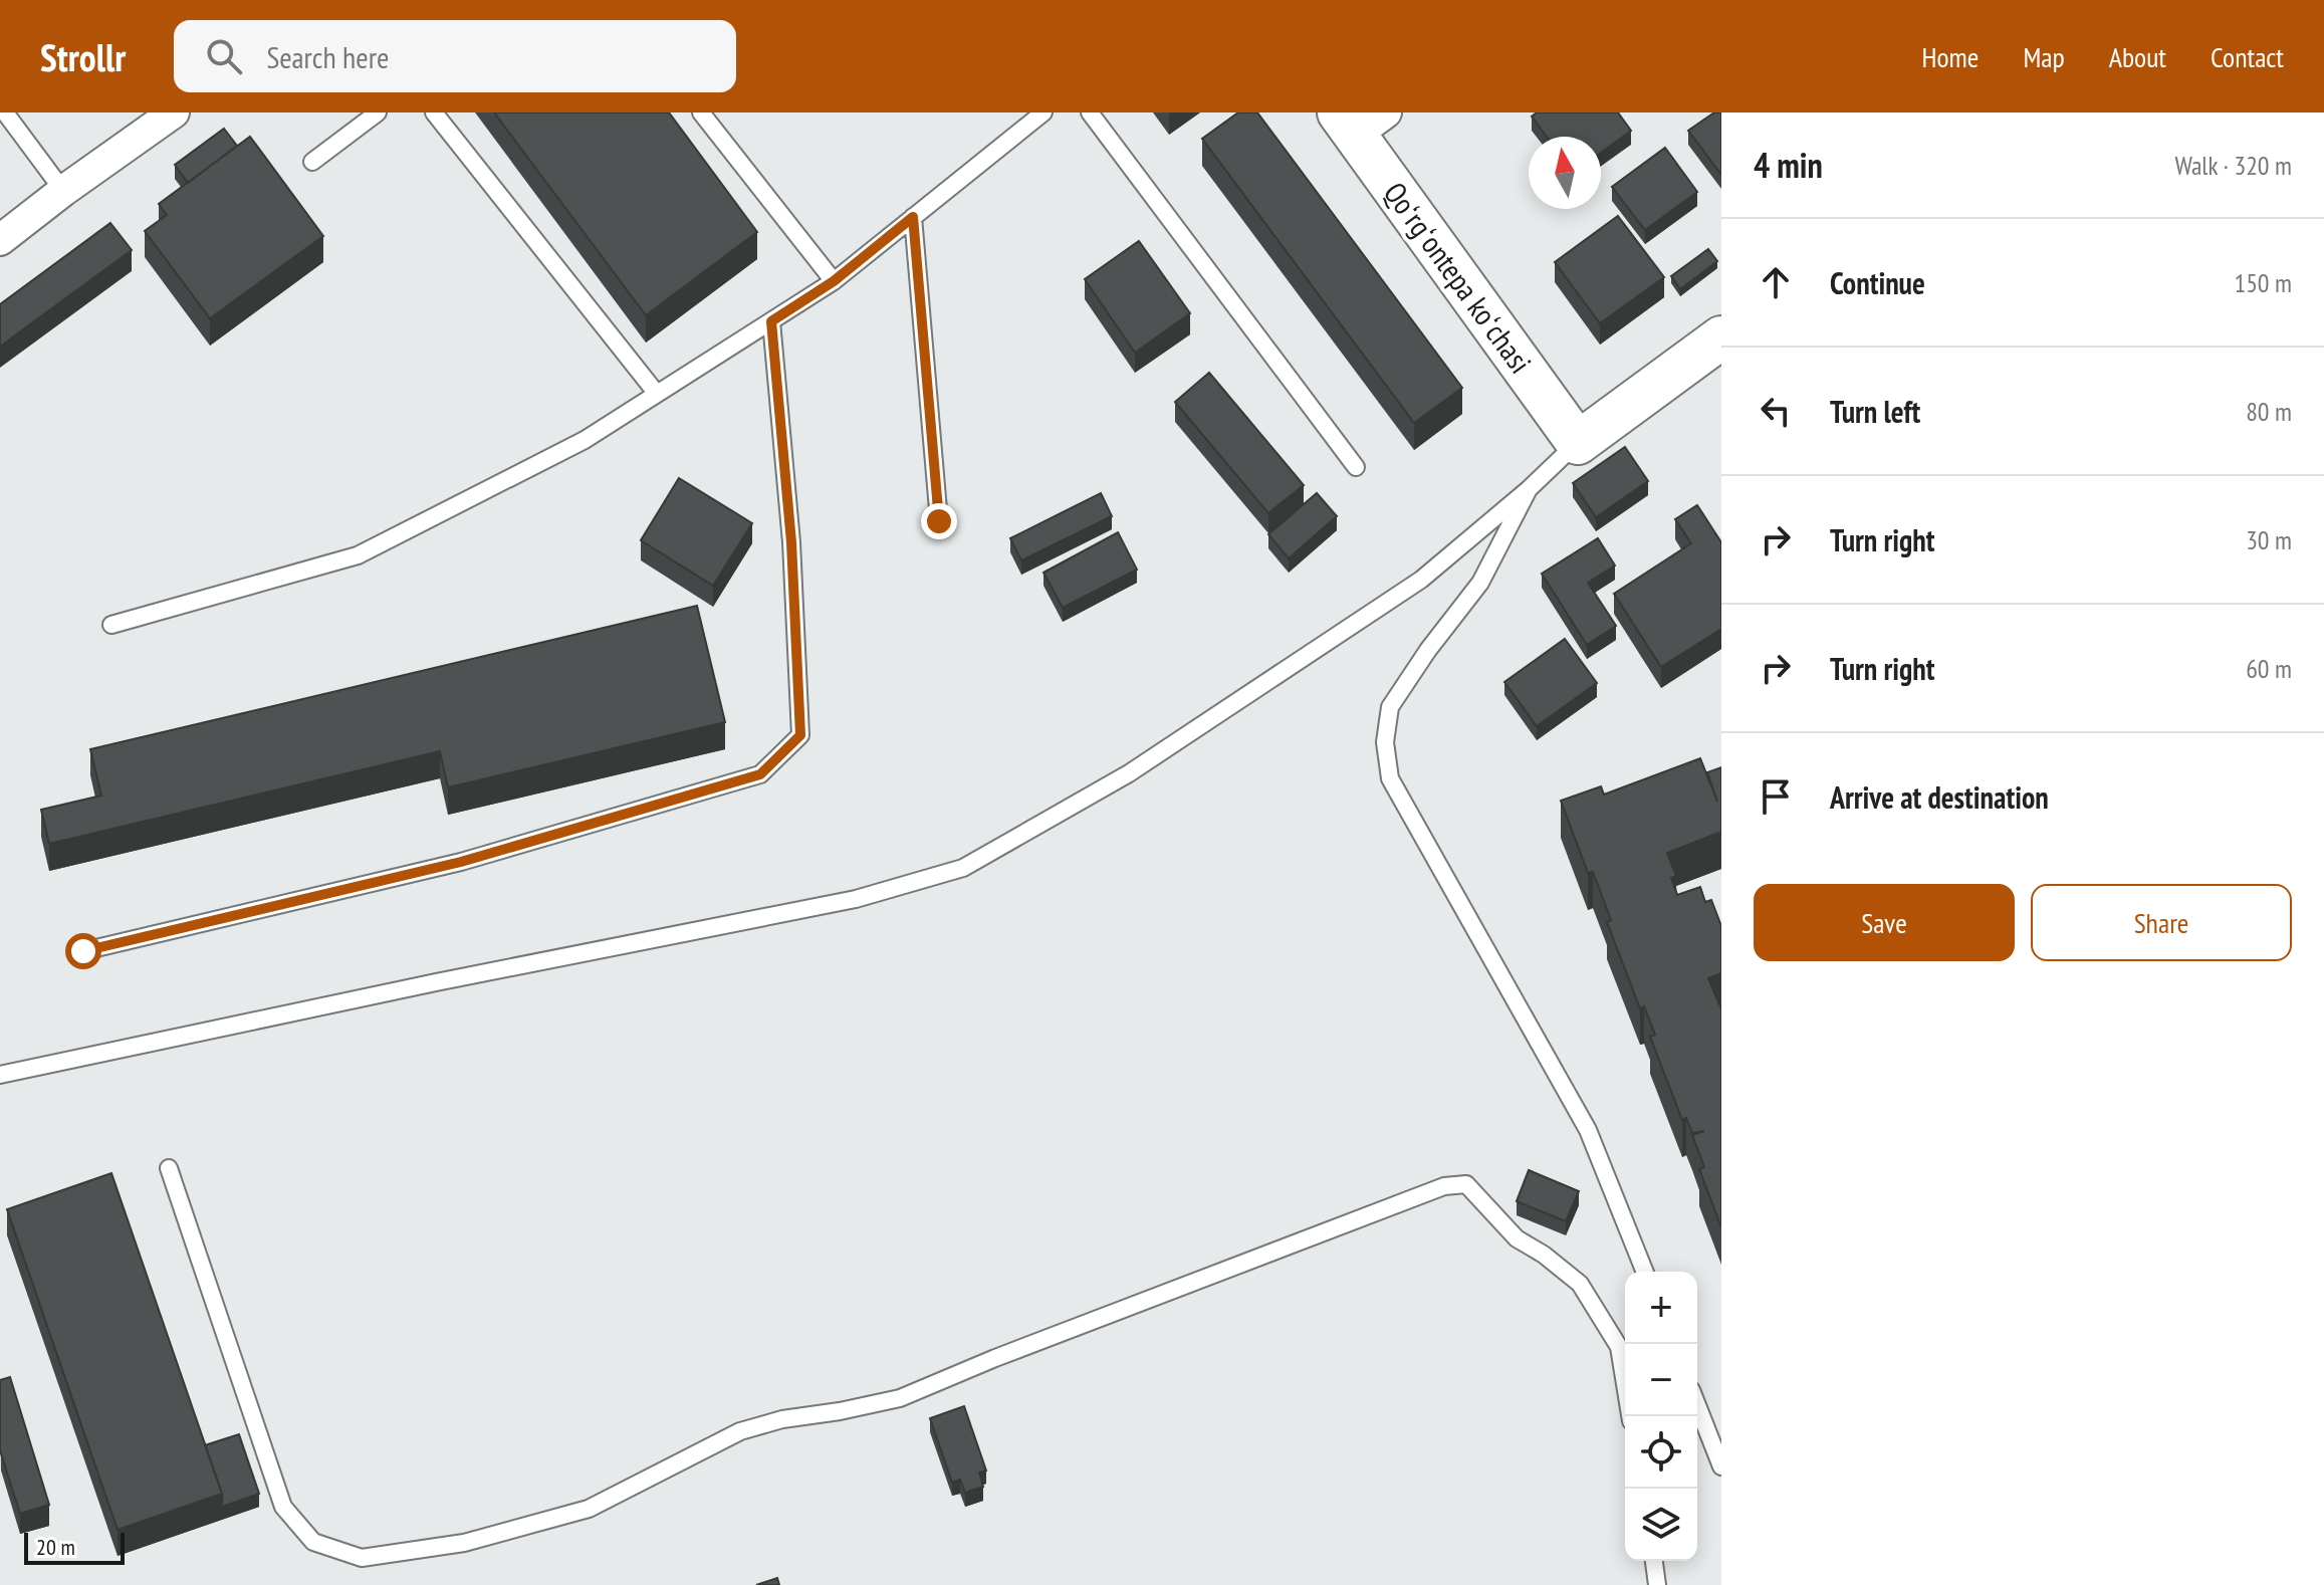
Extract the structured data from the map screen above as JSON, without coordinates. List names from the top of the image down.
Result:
{
  "streets": {
    "street": ["Qoʻrgʻontepa koʻchasi"]
  },
  "scale_bar": "20 m",
  "north": "top",
  "page": {
    "header": "Strollr",
    "search": "Search here",
    "nav": [
      "Home",
      "Map",
      "About",
      "Contact"
    ],
    "heading": ["4 min", "Walk · 320 m"],
    "list": [
      ["Continue", "150 m"],
      ["Turn left", "80 m"],
      ["Turn right", "30 m"],
      ["Turn right", "60 m"],
      "Arrive at destination"
    ],
    "buttons": ["Save", "Share"],
    "map_buttons": ["+", "−"],
    "scale": "20 m"
  }
}
